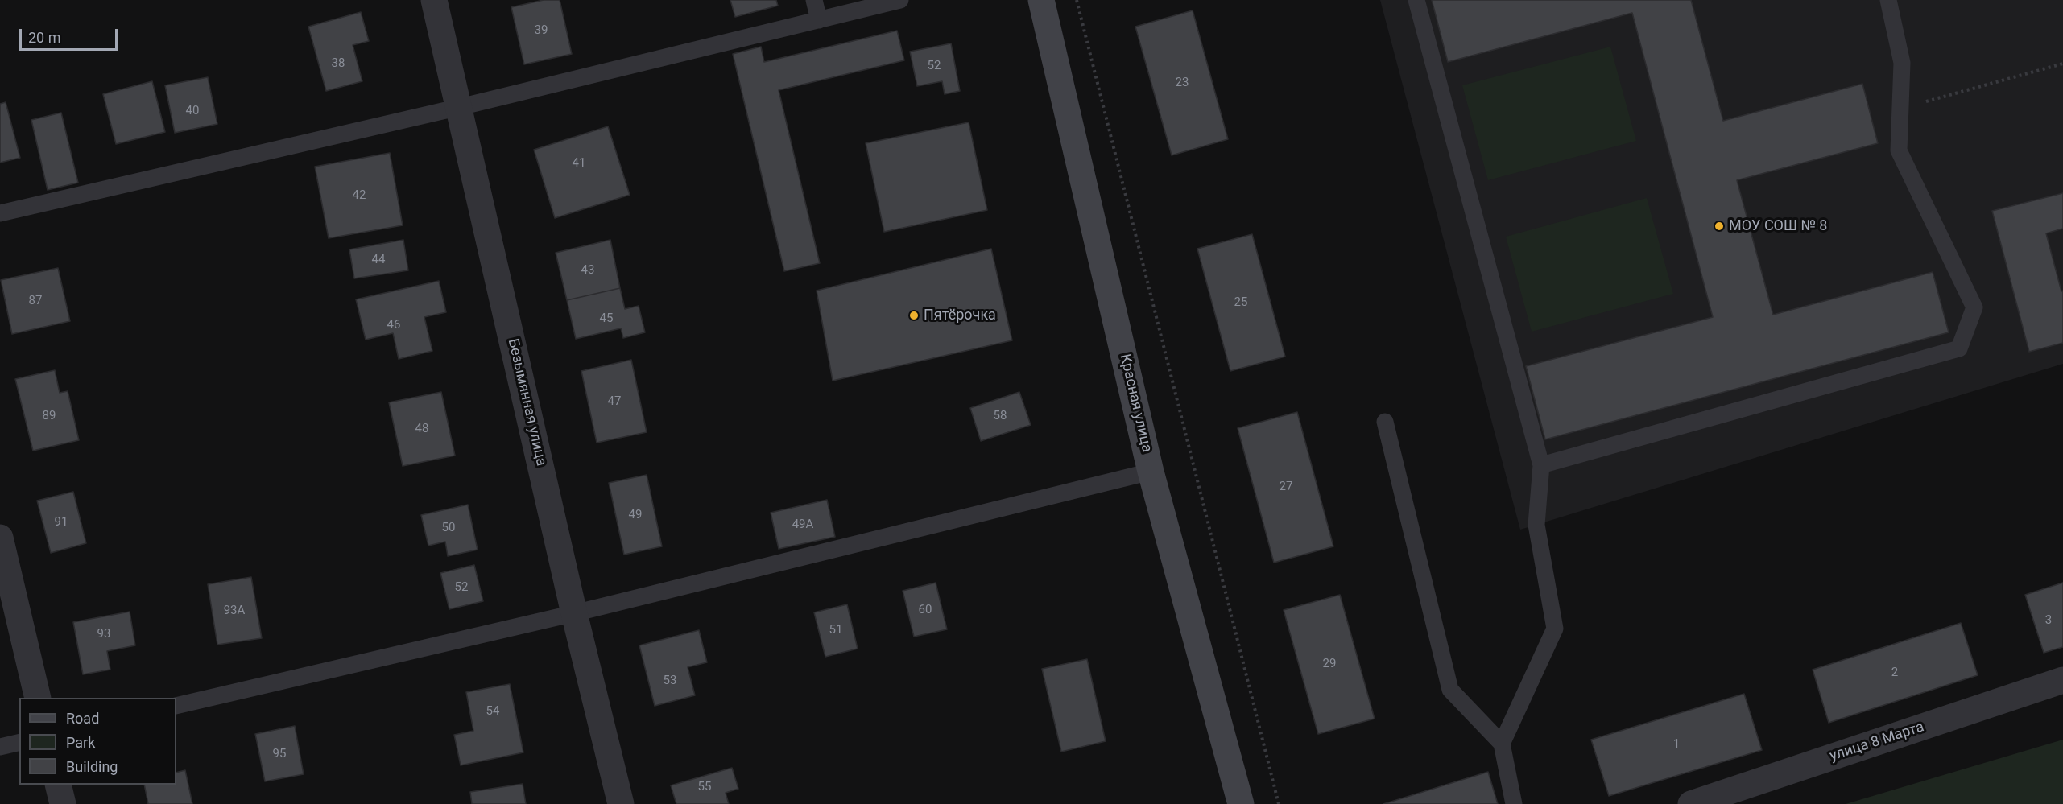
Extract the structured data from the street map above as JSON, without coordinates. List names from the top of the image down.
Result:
{
  "streets": {
    "street": ["Безымянная улица", "Красная улица", "улица 8 Марта"]
  },
  "places": ["МОУ СОШ № 8", "Пятёрочка"],
  "house_numbers": [
    "39",
    "38",
    "52",
    "23",
    "40",
    "41",
    "42",
    "44",
    "43",
    "87",
    "25",
    "45",
    "46",
    "47",
    "89",
    "58",
    "48",
    "27",
    "49",
    "91",
    "49А",
    "50",
    "52",
    "60",
    "93А",
    "3",
    "51",
    "93",
    "29",
    "2",
    "53",
    "54",
    "1",
    "95",
    "55"
  ],
  "legend": ["Road", "Park", "Building"],
  "scale_bar": "20 m"
}
